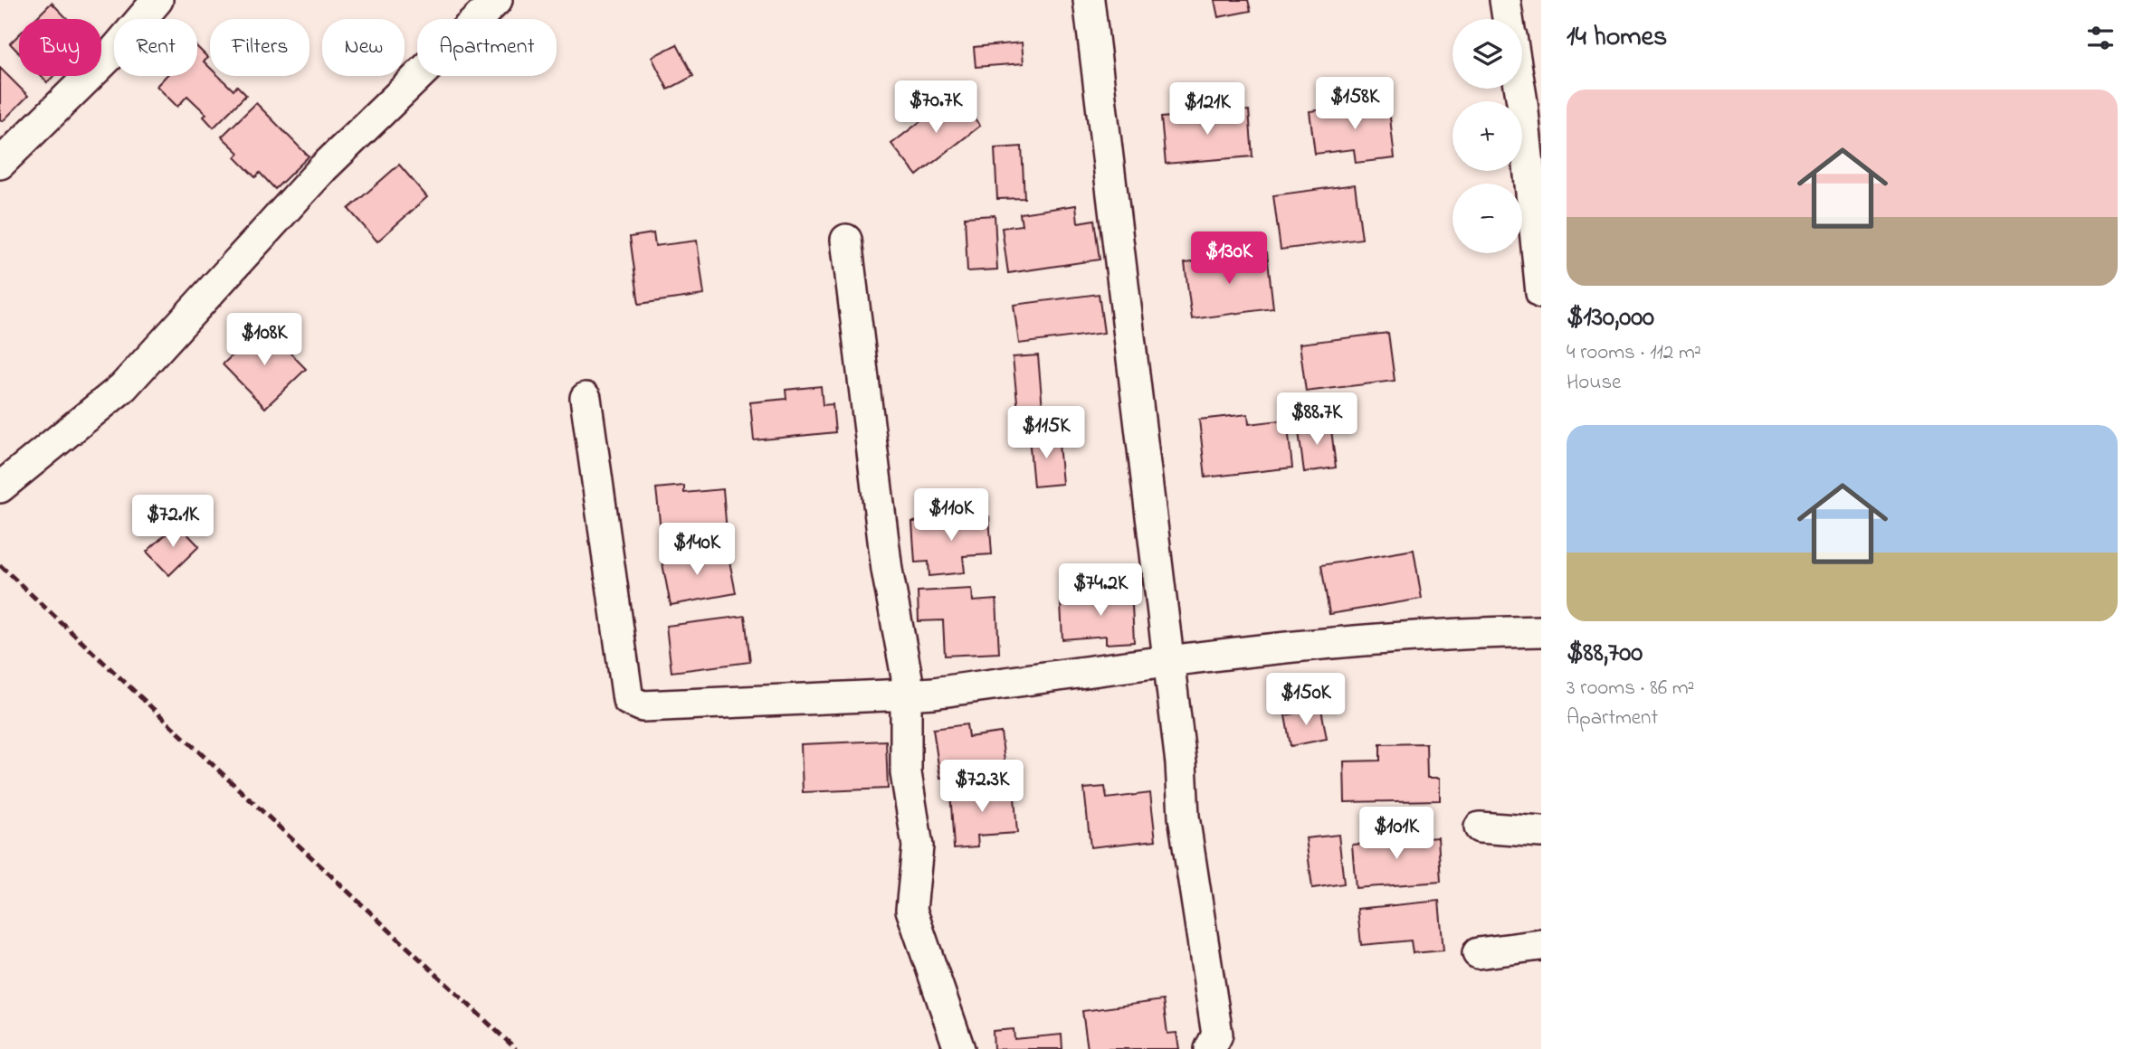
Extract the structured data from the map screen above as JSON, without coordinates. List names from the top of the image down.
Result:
{
  "page": {
    "heading": "14 homes",
    "map_buttons": ["+", "−"],
    "chip": [
      "Buy",
      "Rent",
      "Filters",
      "New",
      "Apartment"
    ],
    "list": [
      {
        "name": "$130,000",
        "note": "4 rooms · 112 m² · House"
      },
      {
        "name": "$88,700",
        "note": "3 rooms · 86 m² · Apartment"
      }
    ],
    "price": [
      "$158K",
      "$70.7K",
      "$121K",
      "$130K",
      "$108K",
      "$88.7K",
      "$115K",
      "$110K",
      "$72.1K",
      "$140K",
      "$74.2K",
      "$150K",
      "$72.3K",
      "$101K"
    ]
  }
}
